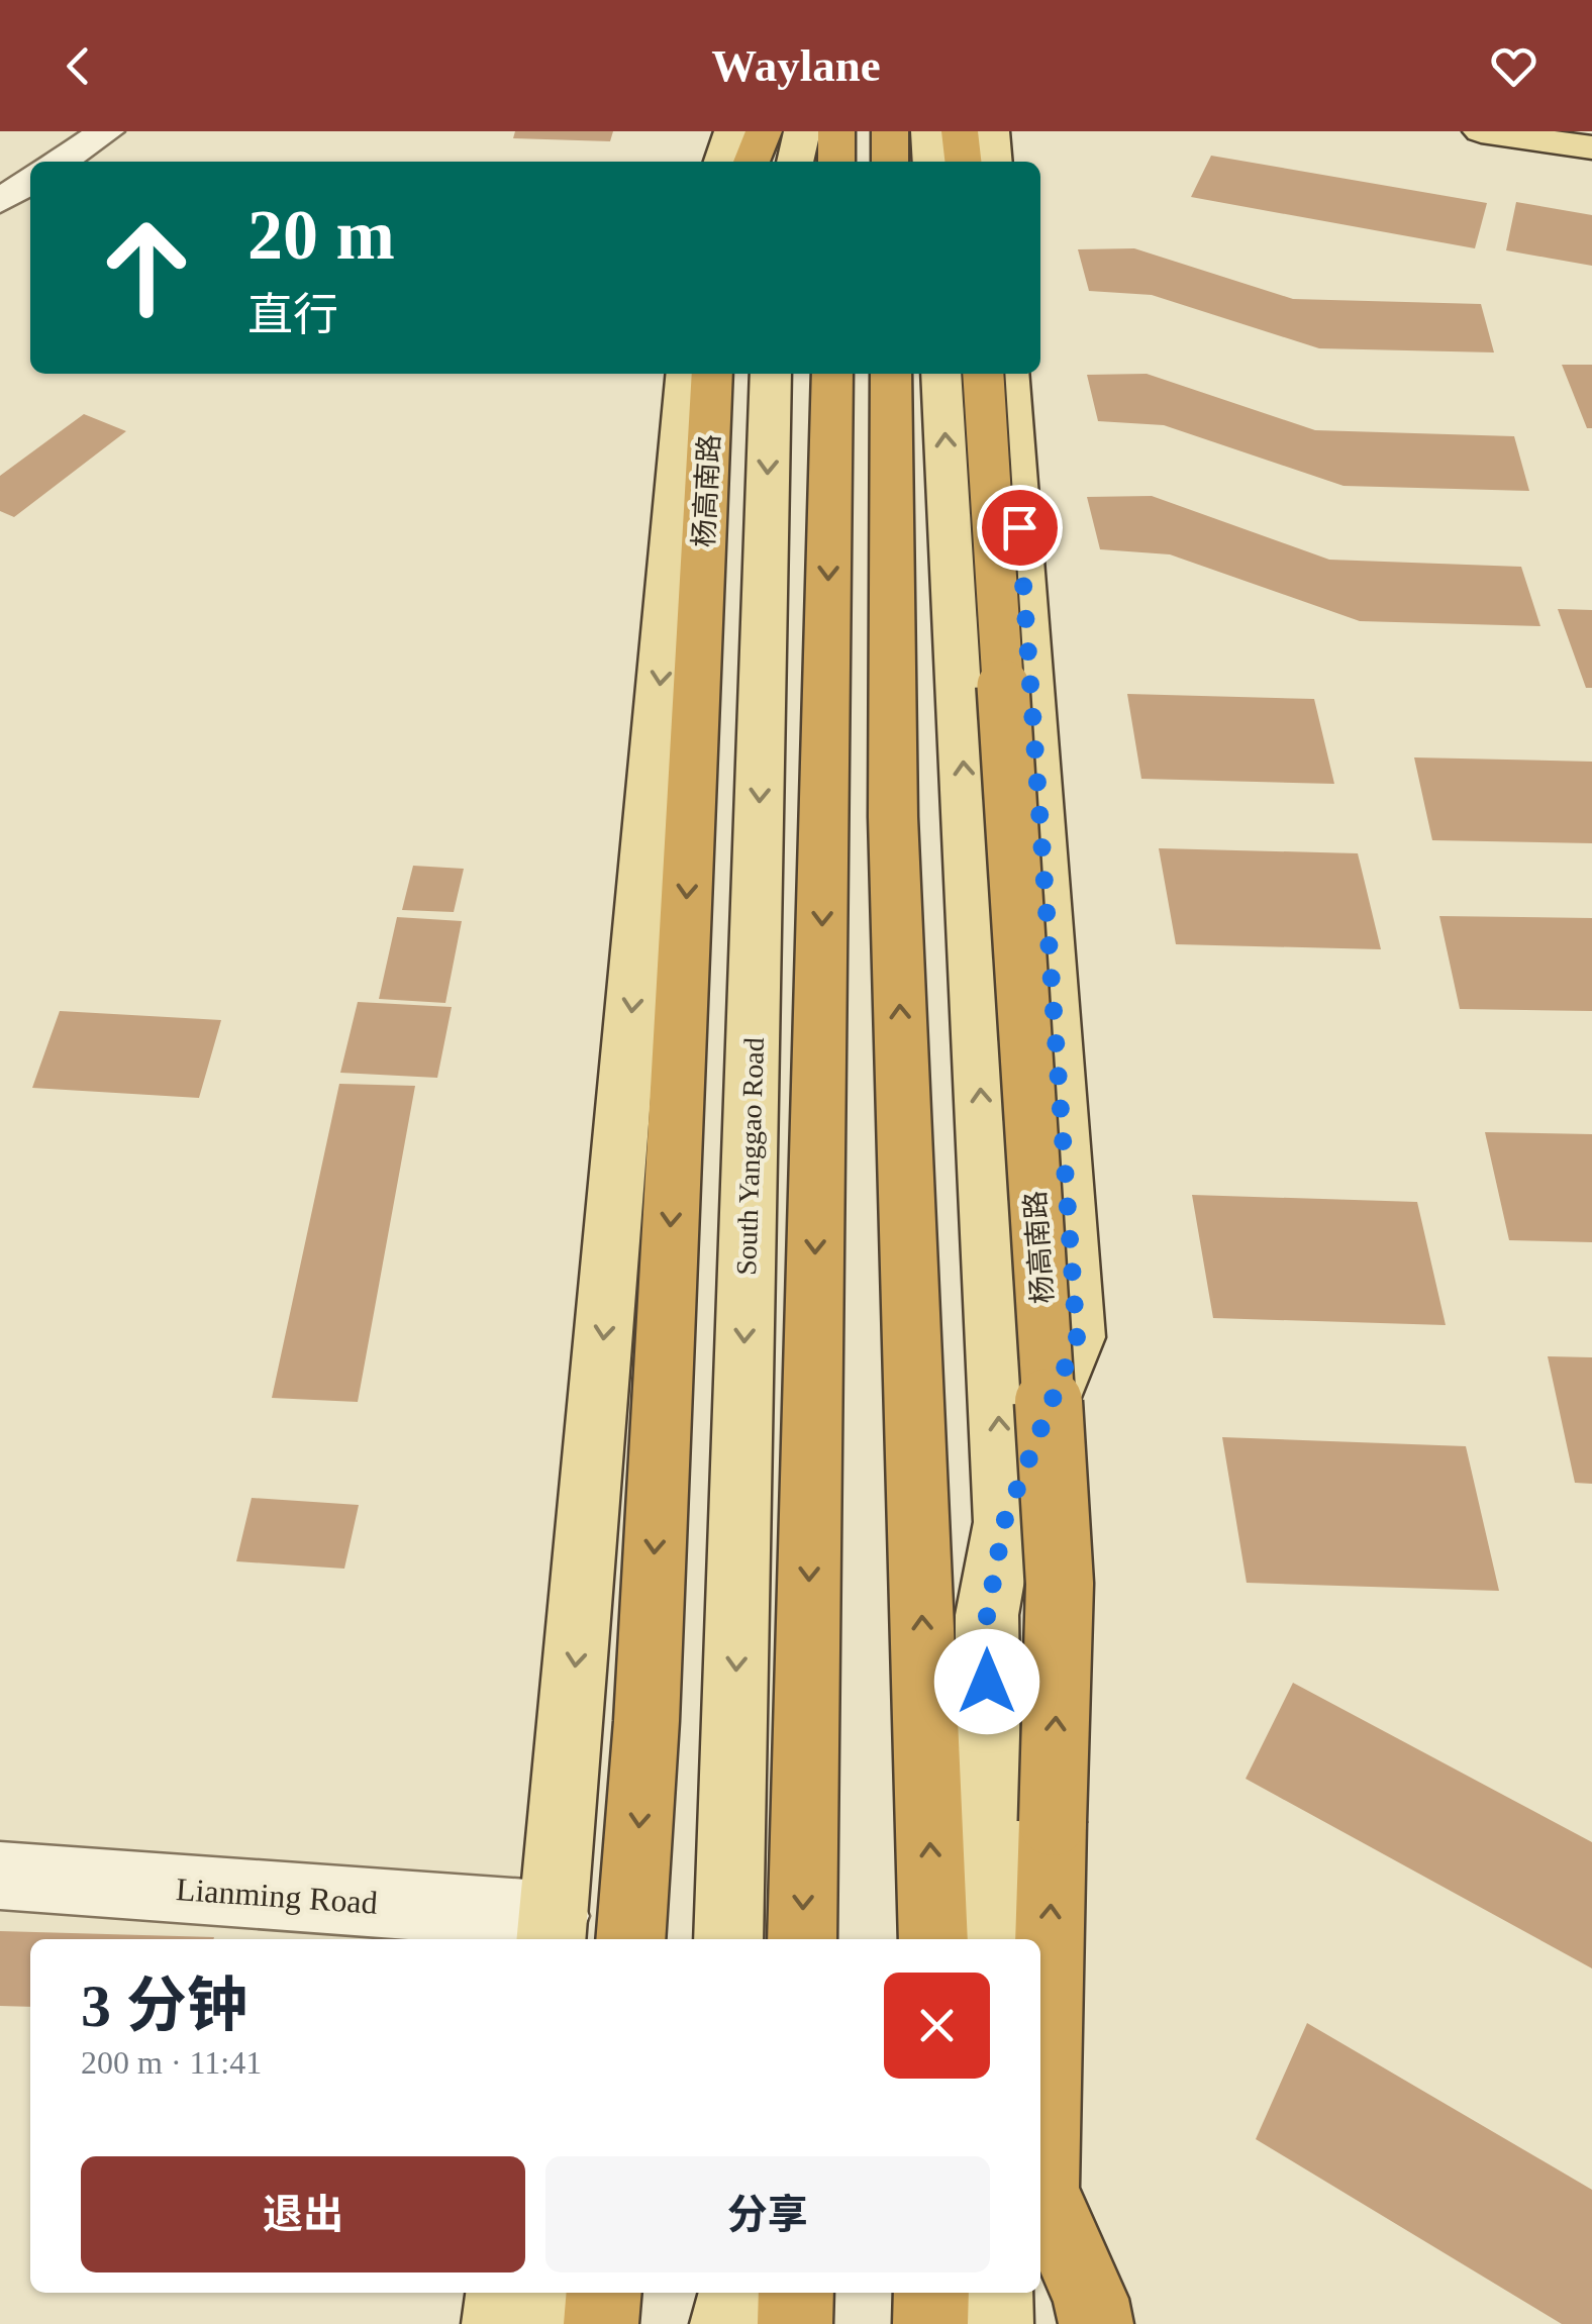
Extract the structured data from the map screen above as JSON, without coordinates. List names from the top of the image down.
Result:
{
  "streets": {
    "highway": ["杨高南路"],
    "main road": ["South Yanggao Road"],
    "street": ["Lianming Road"]
  },
  "crossings": [
    ["杨高南路", "Lianming Road"]
  ],
  "page": {
    "header": "Waylane",
    "turn": ["20 m", "直行"],
    "heading": ["3 分钟", "200 m · 11:41"],
    "buttons": ["退出", "分享"]
  }
}
